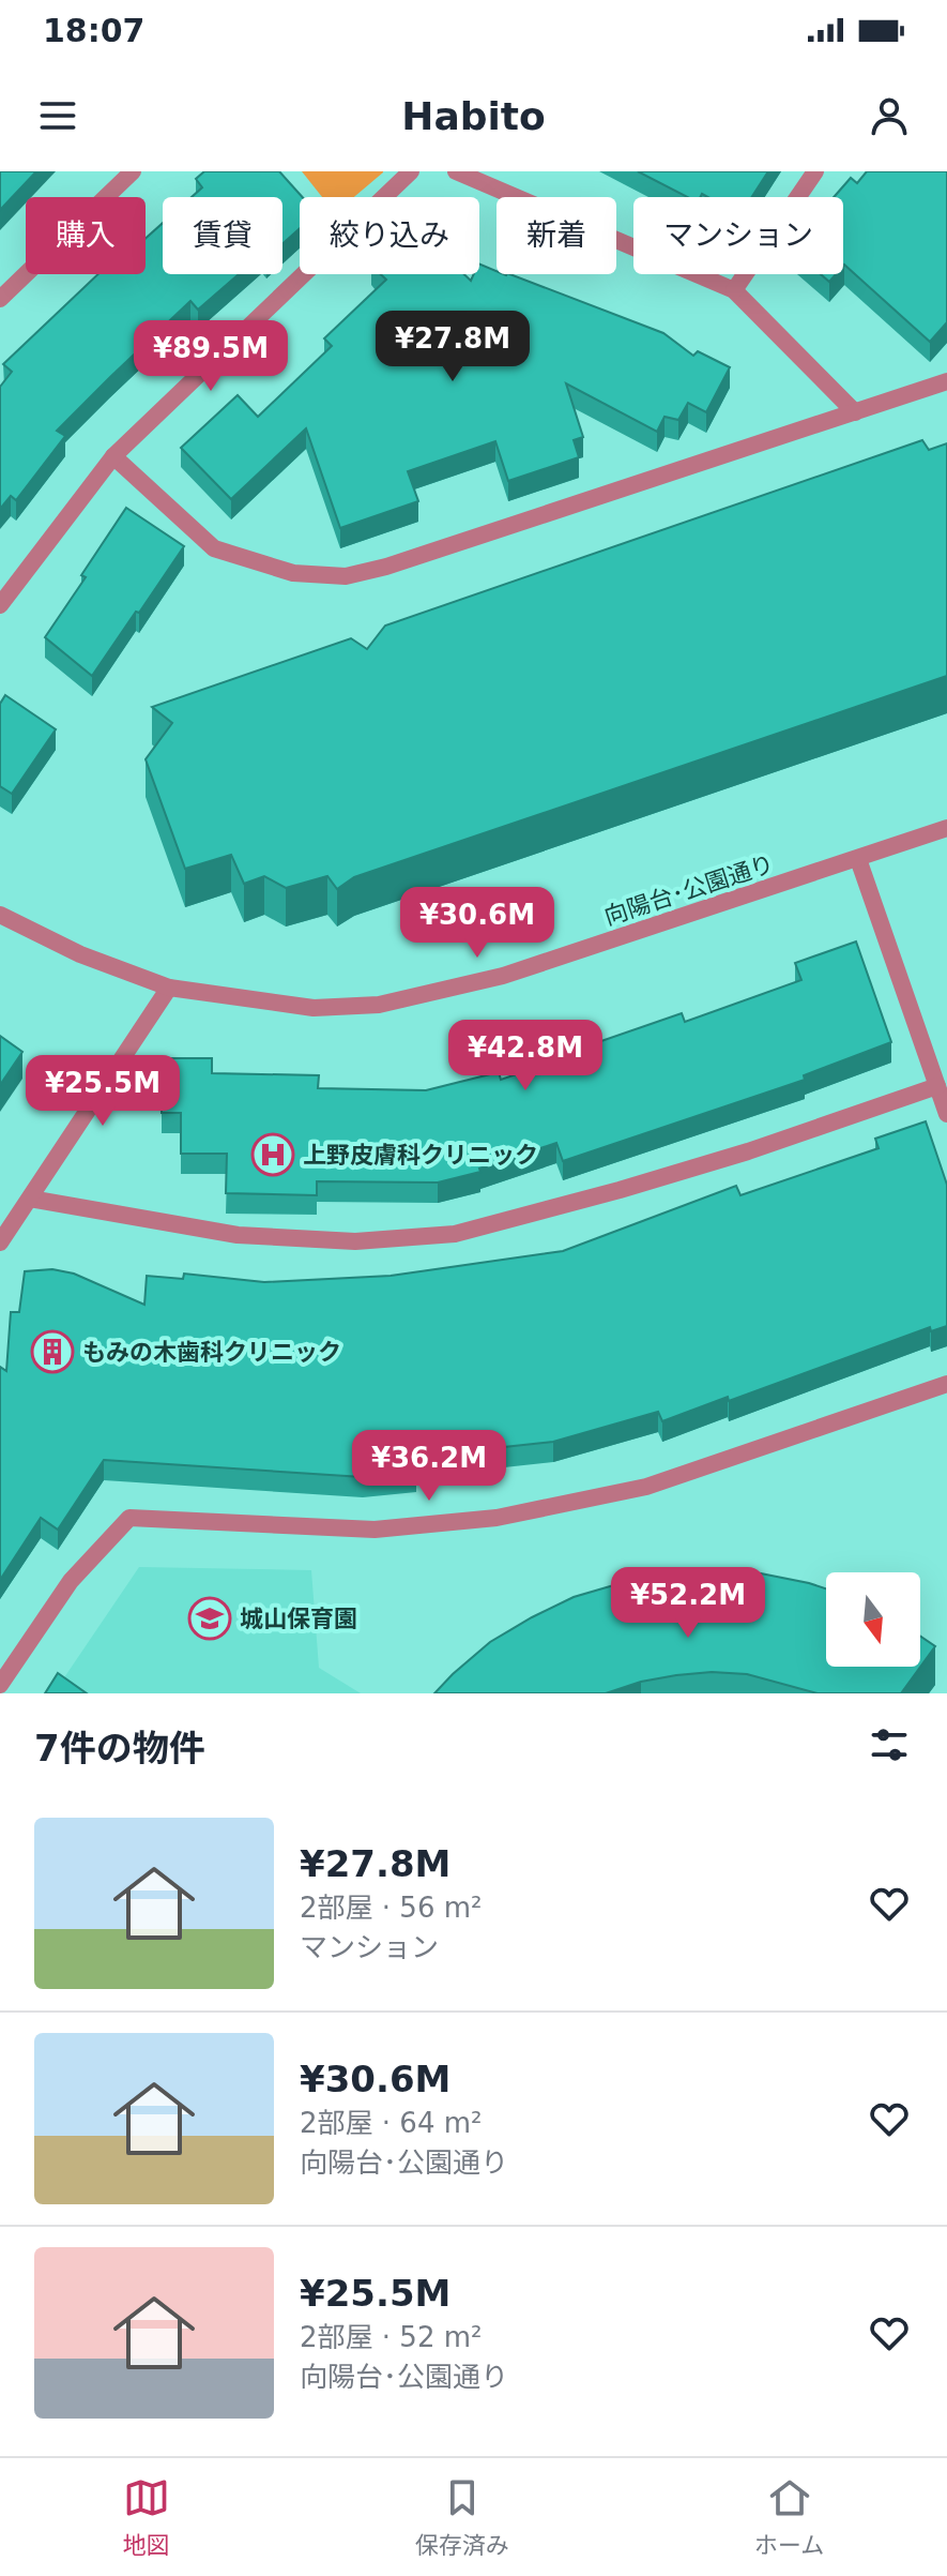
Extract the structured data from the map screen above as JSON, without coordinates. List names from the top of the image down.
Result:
{
  "streets": {
    "street": ["向陽台･公園通り"]
  },
  "places": {
    "hospital": ["上野皮膚科クリニック"],
    "building": ["もみの木歯科クリニック"],
    "school or university": ["城山保育園"]
  },
  "north": "bottom",
  "page": {
    "status": "18:07",
    "header": "Habito",
    "chip": [
      "購入",
      "賃貸",
      "絞り込み",
      "新着",
      "マンション"
    ],
    "price": [
      "¥27.8M",
      "¥89.5M",
      "¥30.6M",
      "¥42.8M",
      "¥25.5M",
      "¥36.2M",
      "¥52.2M"
    ],
    "heading": "7件の物件",
    "list": [
      {
        "name": "¥27.8M",
        "note": "2部屋 · 56 m² · マンション"
      },
      {
        "name": "¥30.6M",
        "note": "2部屋 · 64 m² · 向陽台･公園通り"
      },
      {
        "name": "¥25.5M",
        "note": "2部屋 · 52 m² · 向陽台･公園通り"
      }
    ],
    "tabs": ["地図", "保存済み", "ホーム"]
  }
}
